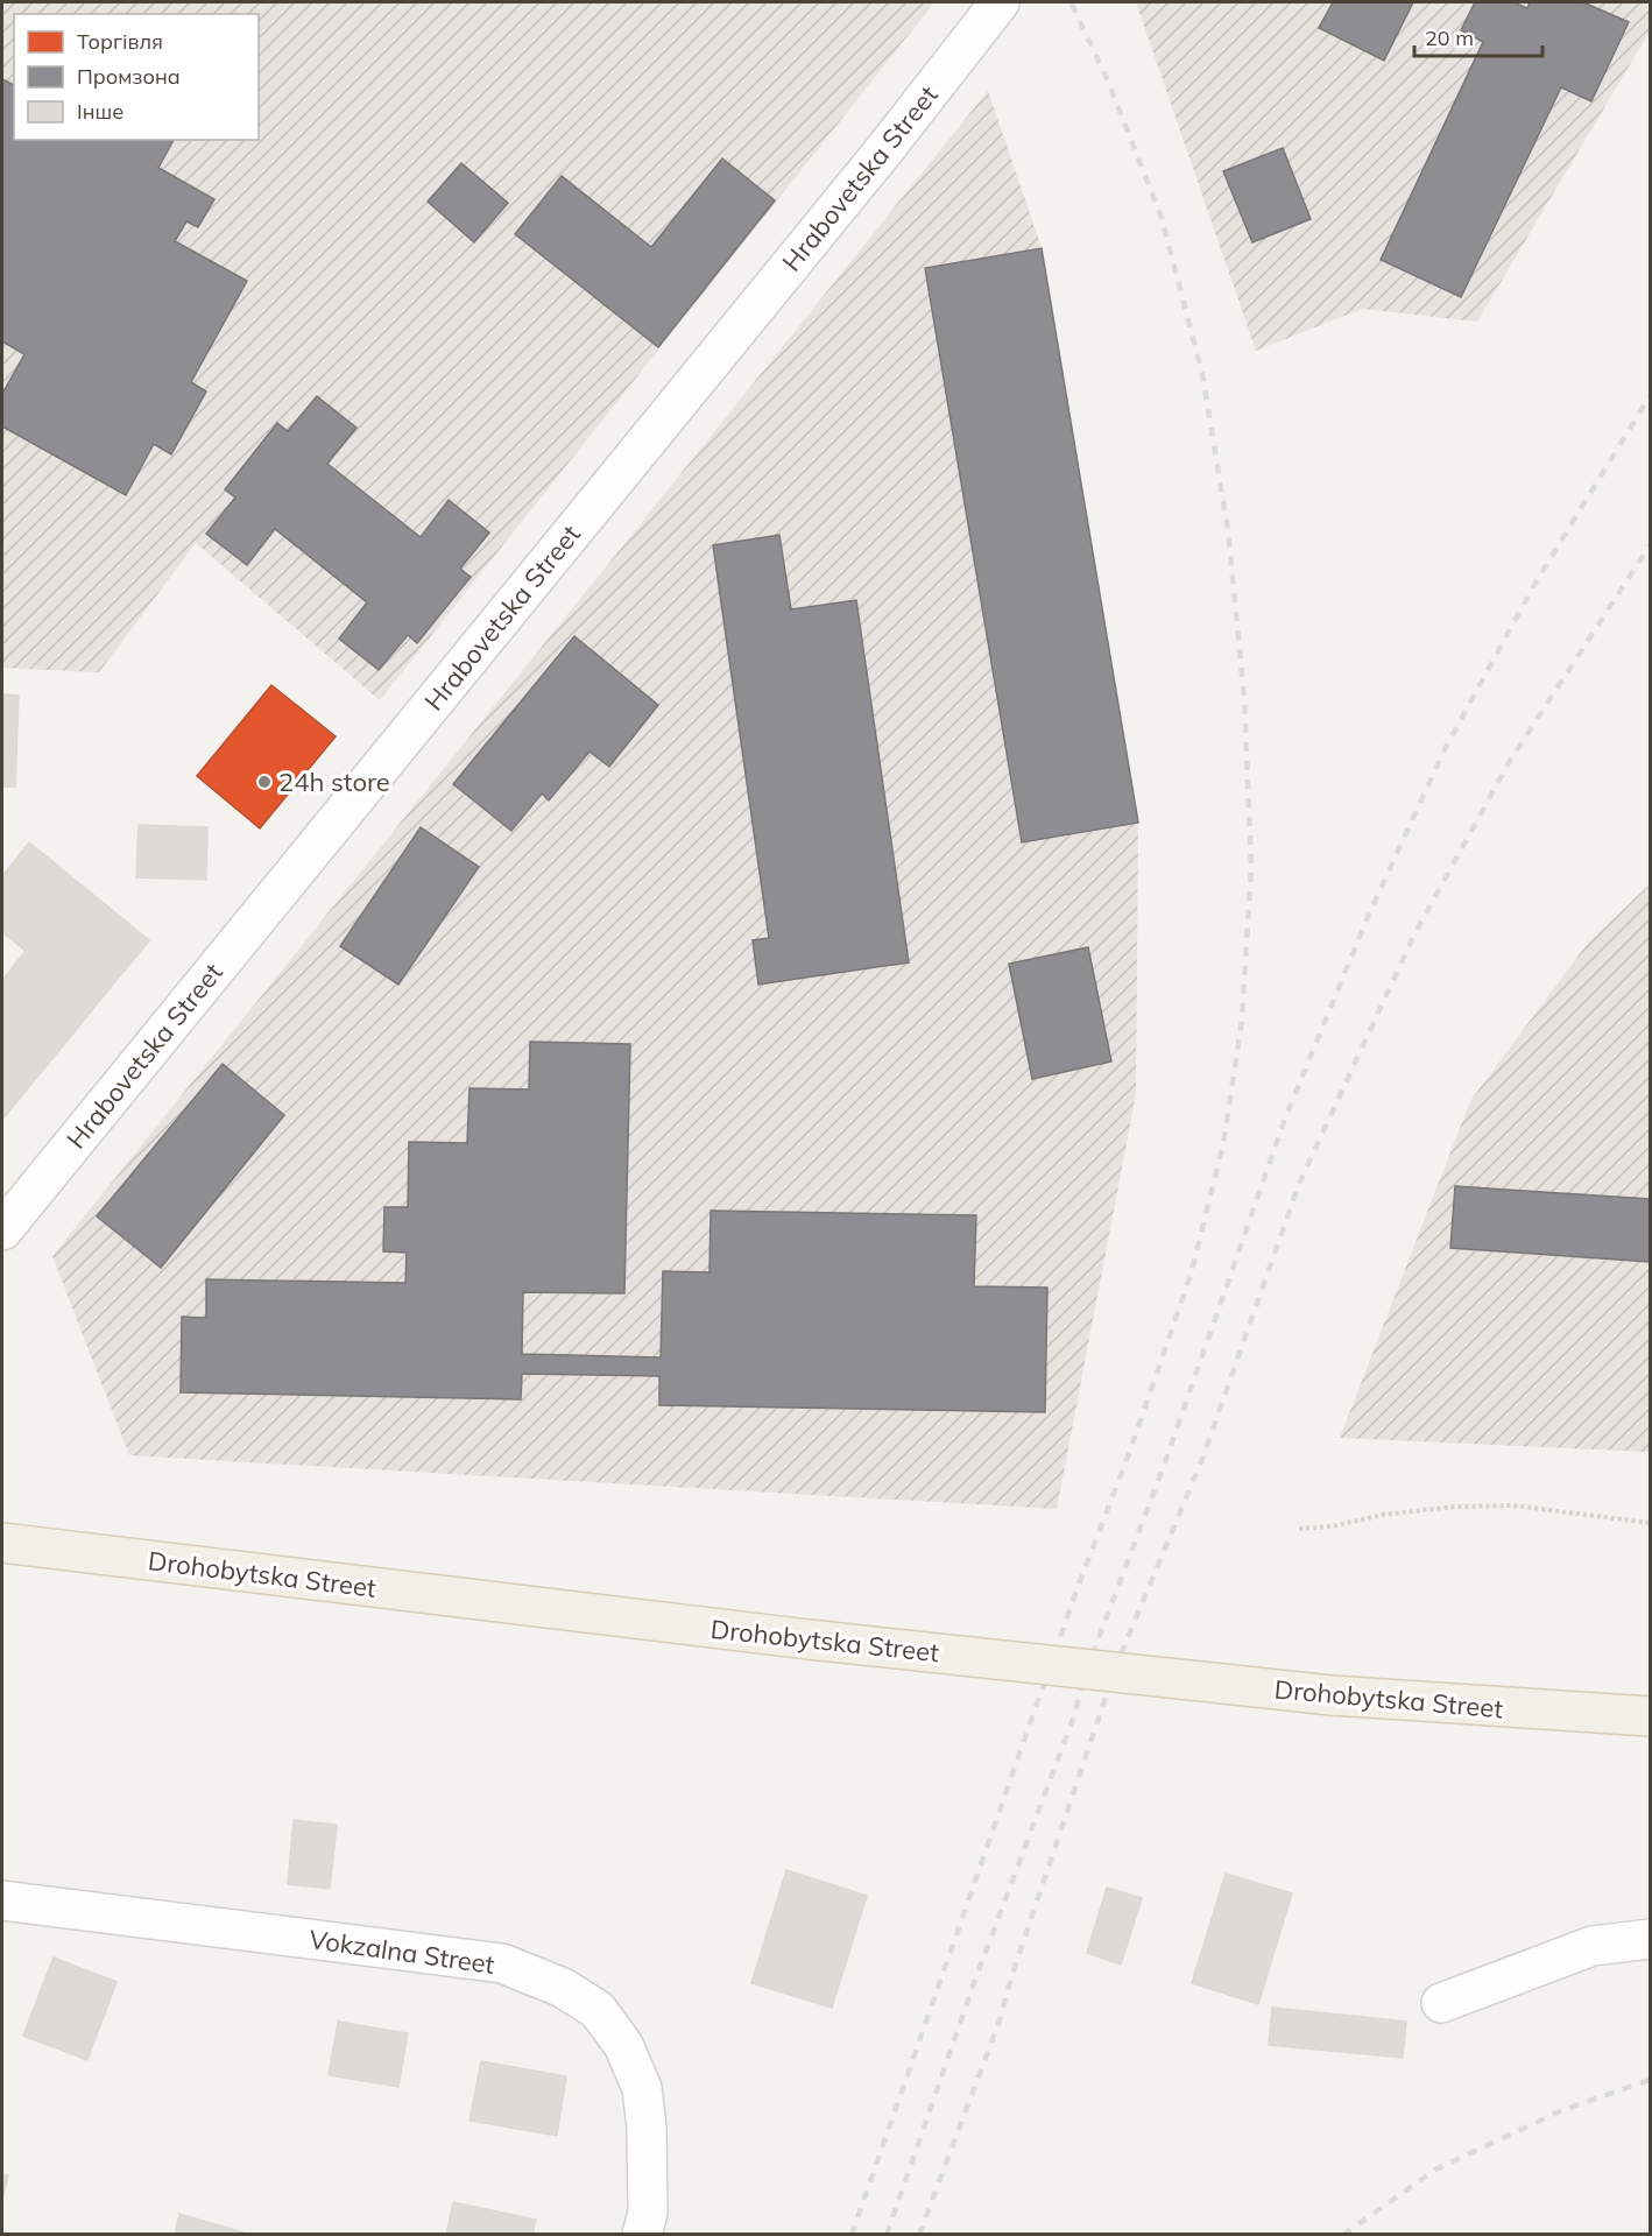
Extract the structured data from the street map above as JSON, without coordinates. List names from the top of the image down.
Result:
{
  "streets": {
    "main road": ["Drohobytska Street"],
    "street": ["Hrabovetska Street", "Vokzalna Street"]
  },
  "places": ["24h store"],
  "legend": ["Торгівля", "Промзона", "Інше"],
  "scale_bar": "20 m"
}
